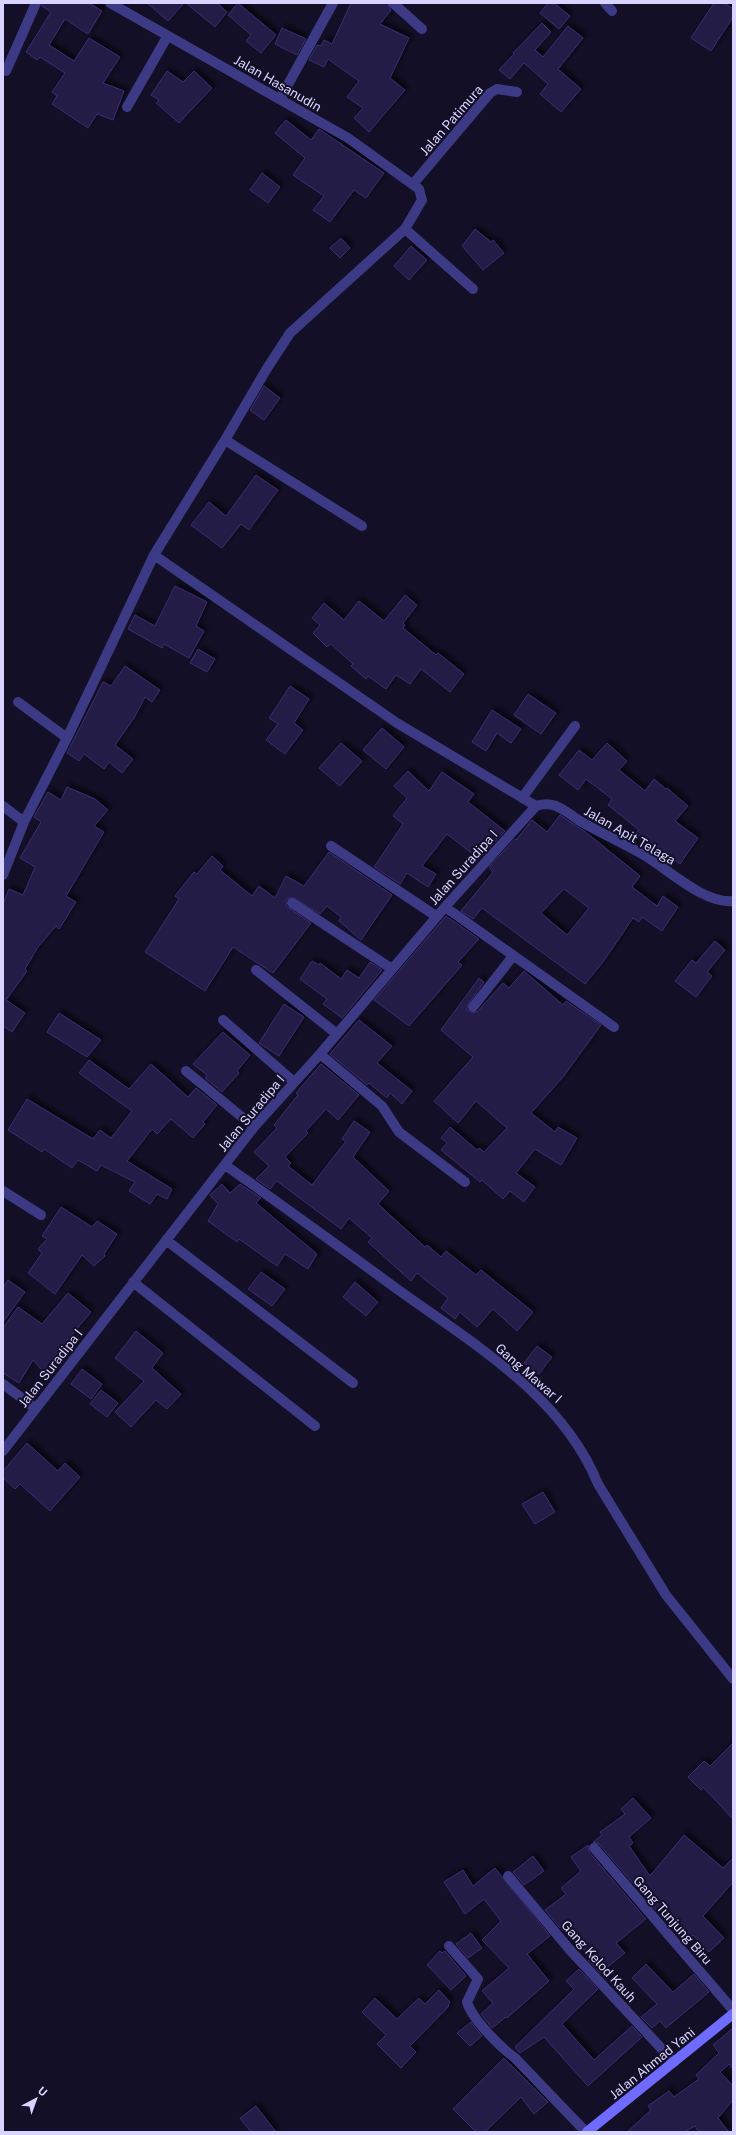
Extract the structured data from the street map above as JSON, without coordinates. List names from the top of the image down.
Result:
{
  "streets": {
    "main road": ["Jalan Ahmad Yani"],
    "street": [
      "Jalan Hasanudin",
      "Jalan Patimura",
      "Jalan Apit Telaga",
      "Jalan Suradipa I",
      "Gang Mawar I",
      "Gang Tunjung Biru",
      "Gang Kelod Kauh"
    ]
  },
  "crossings": [
    ["Jalan Hasanudin", "Jalan Patimura"],
    ["Jalan Apit Telaga", "Jalan Suradipa I"],
    ["Jalan Suradipa I", "Gang Mawar I"],
    ["Gang Kelod Kauh", "Jalan Ahmad Yani"]
  ],
  "north": "top right"
}
